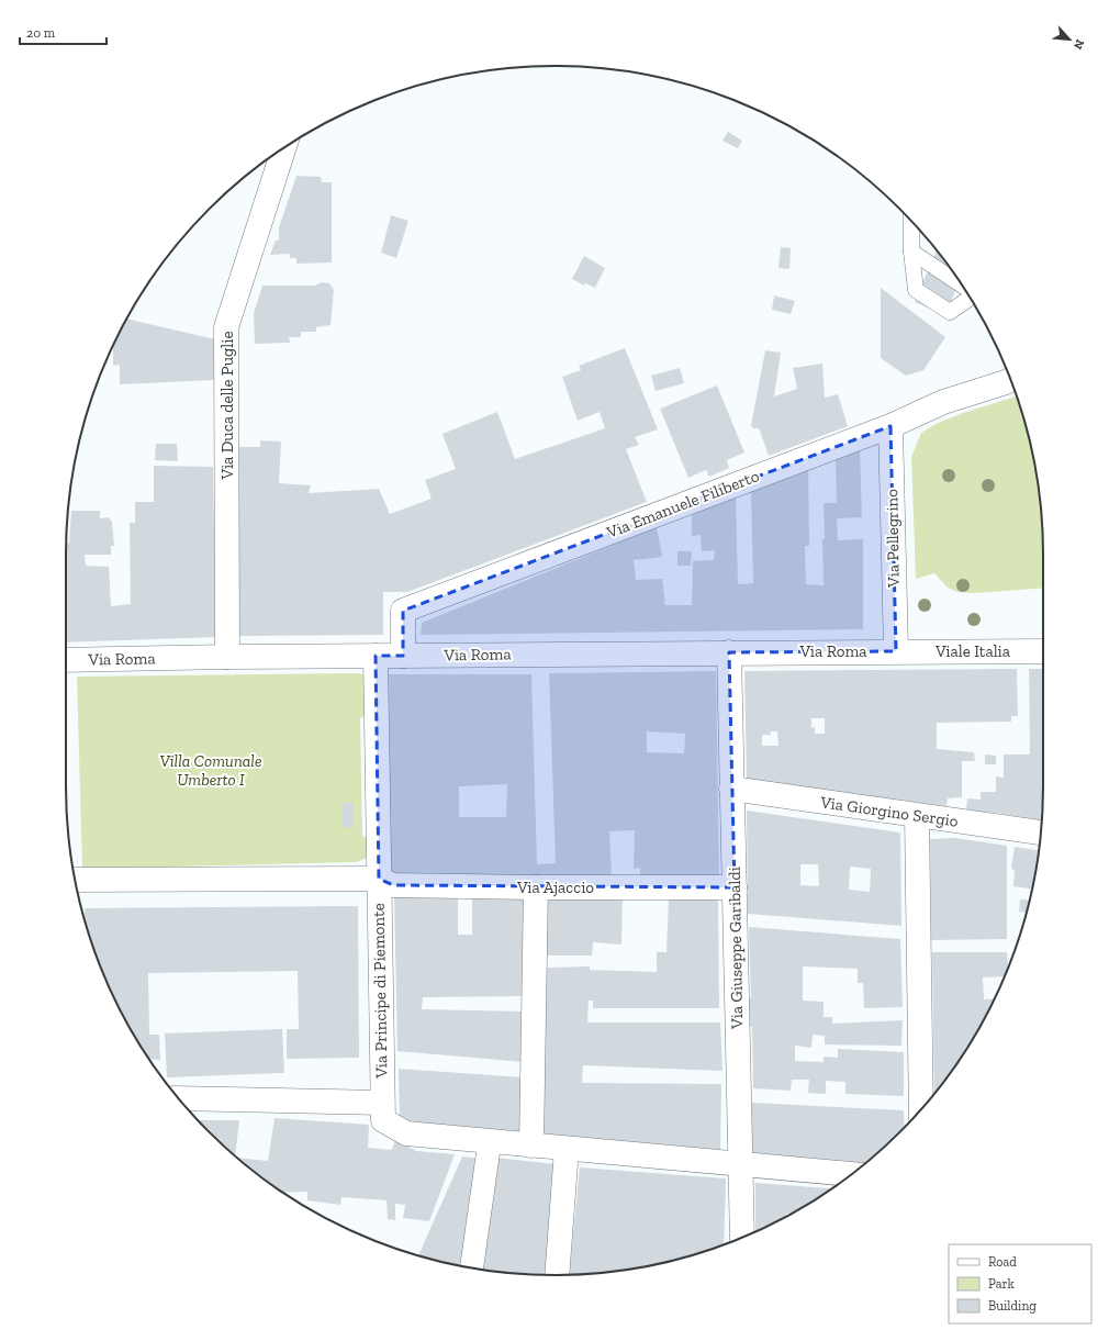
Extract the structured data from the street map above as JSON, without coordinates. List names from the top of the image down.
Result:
{
  "streets": {
    "street": [
      "Via Duca delle Puglie",
      "Via Emanuele Filiberto",
      "Via Pellegrino",
      "Via Roma",
      "Viale Italia",
      "Via Giorgino Sergio",
      "Via Ajaccio",
      "Via Giuseppe Garibaldi",
      "Via Principe di Piemonte"
    ]
  },
  "crossings": [
    ["Via Duca delle Puglie", "Via Roma"],
    ["Via Emanuele Filiberto", "Via Pellegrino"],
    ["Via Emanuele Filiberto", "Via Roma"],
    ["Via Pellegrino", "Via Roma"],
    ["Via Pellegrino", "Viale Italia"],
    ["Via Roma", "Viale Italia"],
    ["Via Roma", "Via Giuseppe Garibaldi"],
    ["Via Giorgino Sergio", "Via Giuseppe Garibaldi"],
    ["Via Ajaccio", "Via Giuseppe Garibaldi"],
    ["Via Ajaccio", "Via Principe di Piemonte"]
  ],
  "parks": ["Villa Comunale Umberto I"],
  "legend": ["Road", "Park", "Building"],
  "scale_bar": "20 m",
  "north": "bottom right"
}
